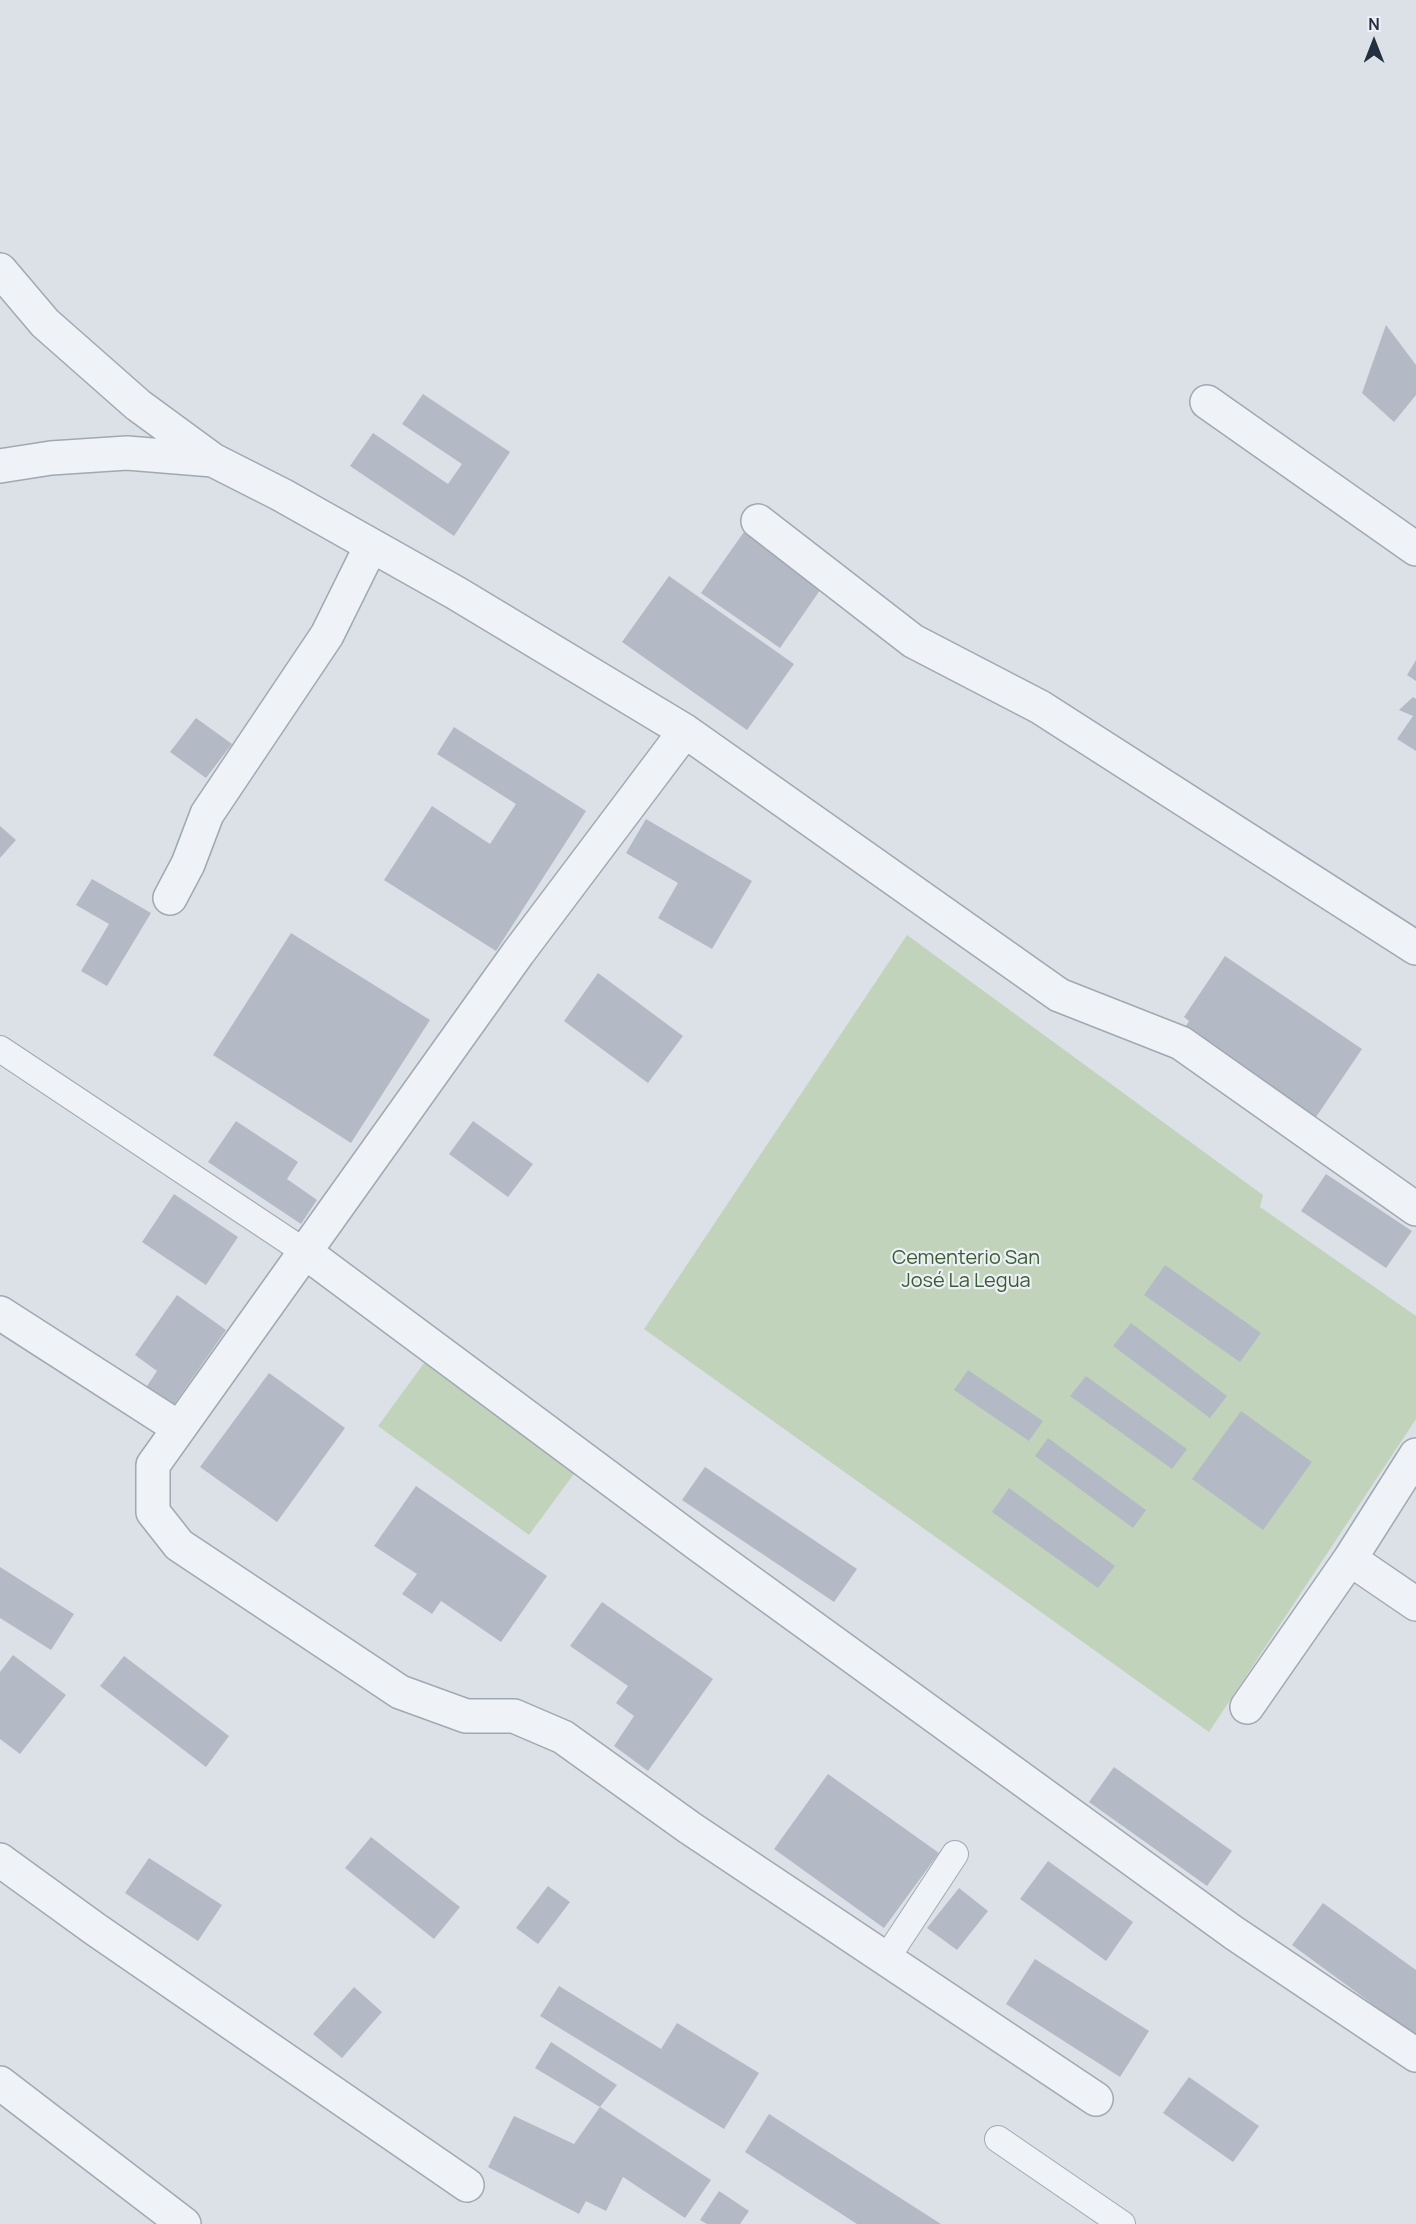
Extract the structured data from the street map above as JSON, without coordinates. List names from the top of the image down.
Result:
{
  "parks": ["Cementerio San José La Legua"],
  "north": "top"
}
